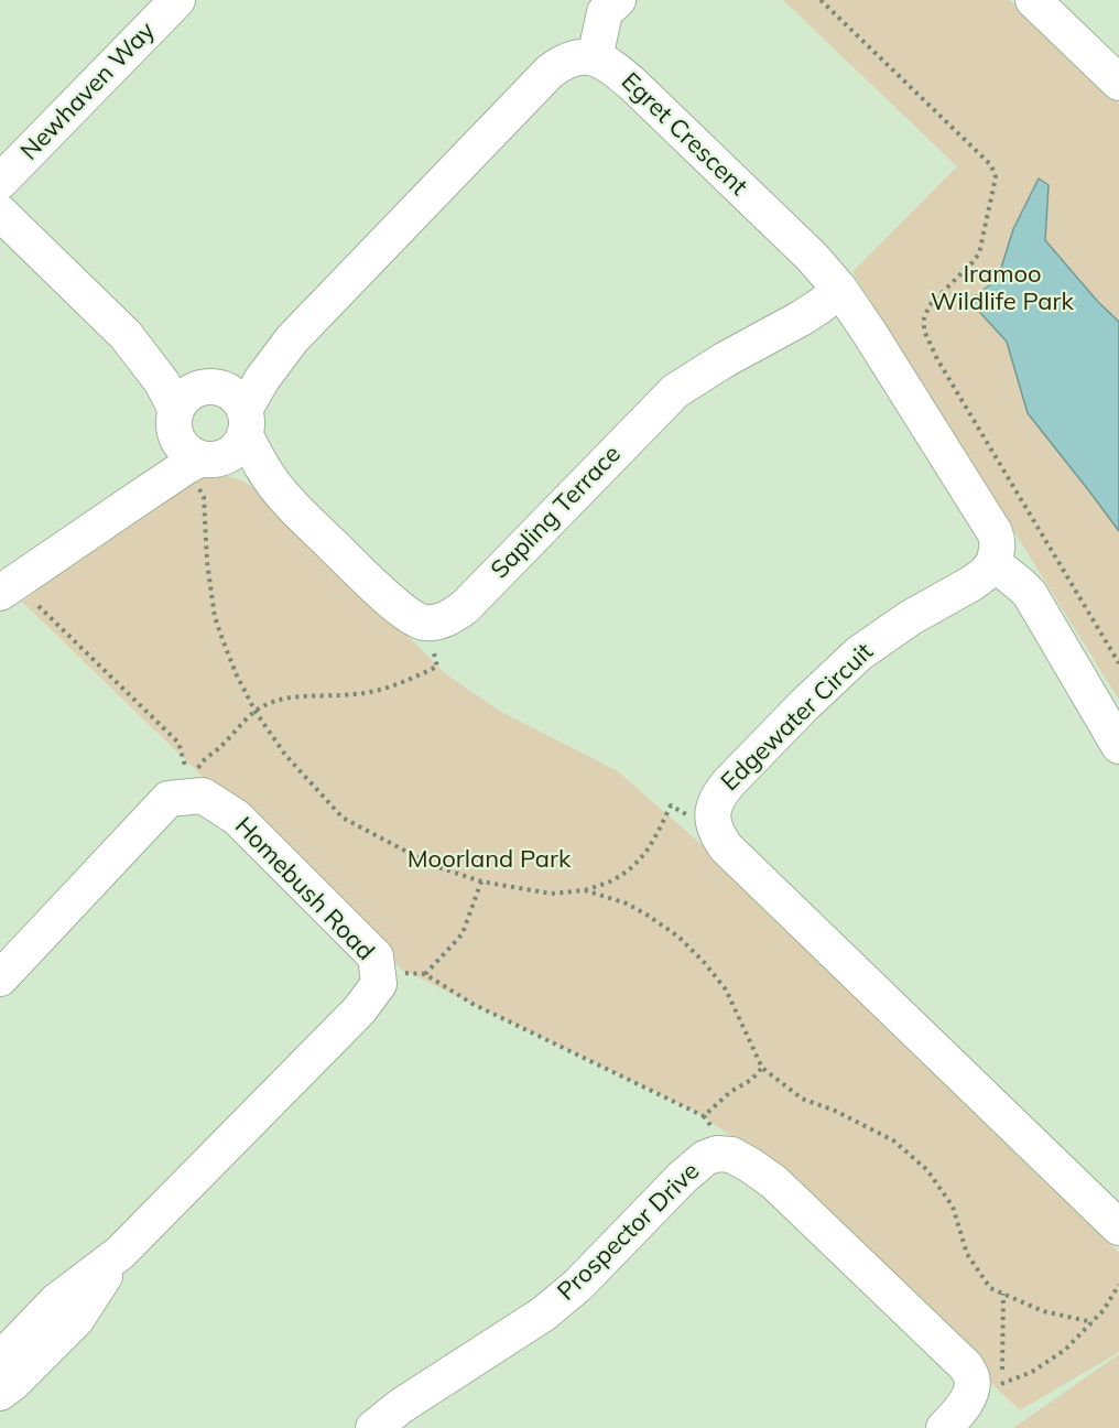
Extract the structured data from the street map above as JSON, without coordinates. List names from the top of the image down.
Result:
{
  "streets": {
    "street": [
      "Newhaven Way",
      "Egret Crescent",
      "Sapling Terrace",
      "Edgewater Circuit",
      "Homebush Road",
      "Prospector Drive"
    ]
  },
  "crossings": [
    ["Egret Crescent", "Sapling Terrace"],
    ["Egret Crescent", "Edgewater Circuit"]
  ],
  "parks": ["Iramoo Wildlife Park", "Moorland Park"]
}
